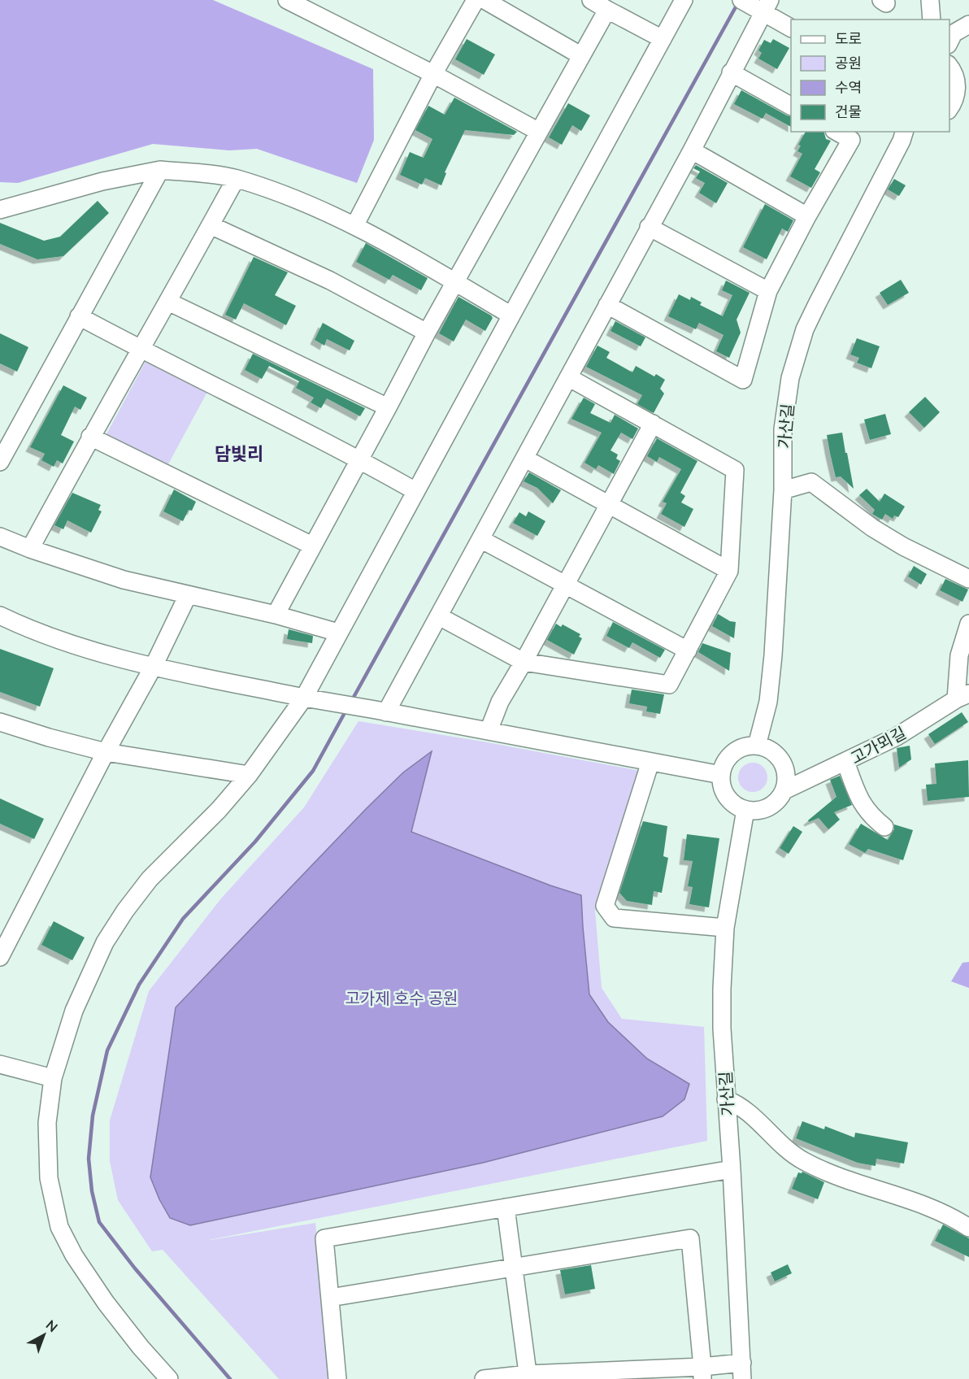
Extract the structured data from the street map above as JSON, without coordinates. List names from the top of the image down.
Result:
{
  "streets": {
    "street": ["가산길", "고가뫼길"]
  },
  "crossings": [
    ["가산길", "고가뫼길"]
  ],
  "districts": ["담빛리"],
  "parks": ["고가제 호수 공원"],
  "legend": [
    "도로",
    "공원",
    "수역",
    "건물"
  ],
  "north": "top right"
}
